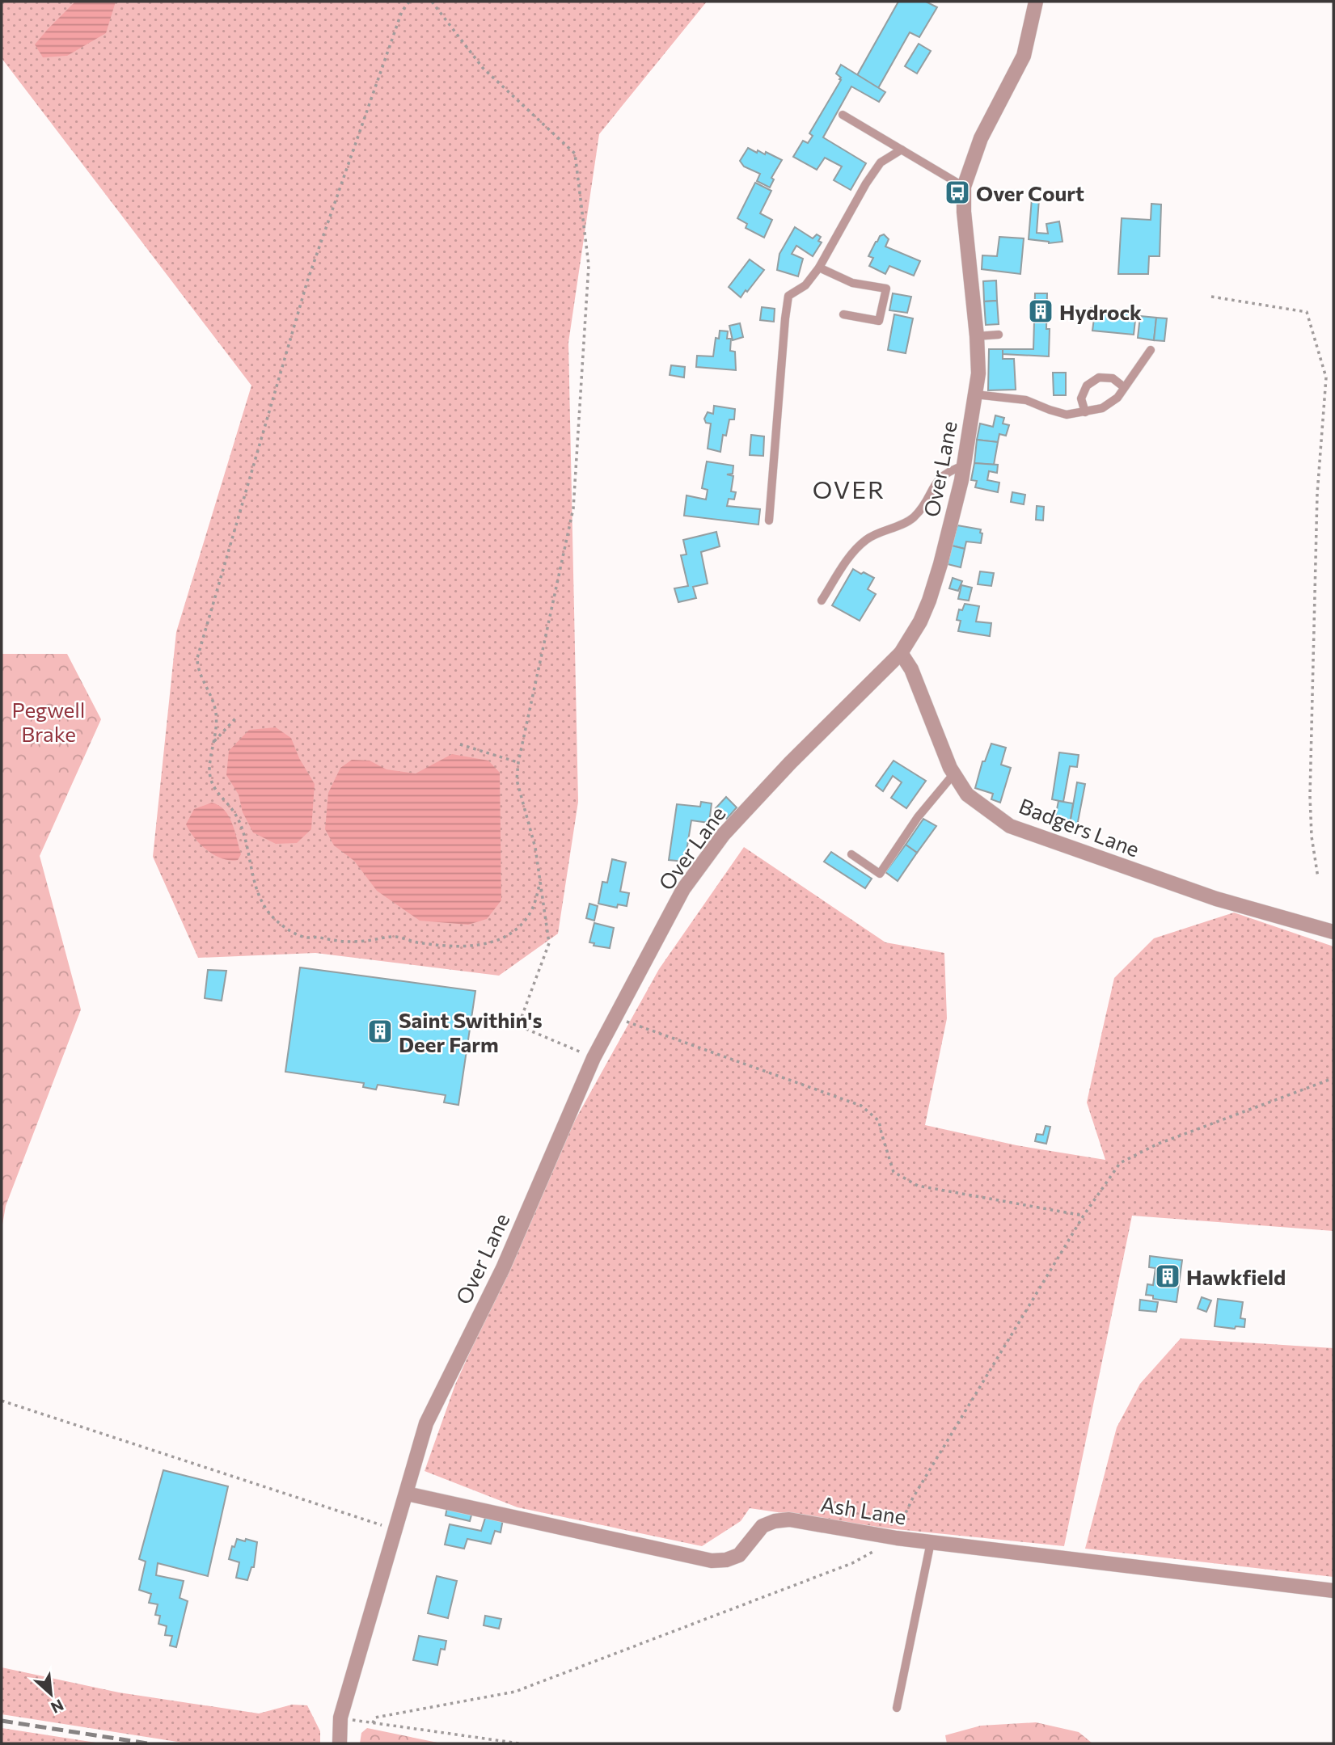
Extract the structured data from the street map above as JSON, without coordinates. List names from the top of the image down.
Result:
{
  "streets": {
    "street": ["Over Lane", "Badgers Lane", "Ash Lane"]
  },
  "crossings": [
    ["Over Lane", "Badgers Lane"],
    ["Over Lane", "Ash Lane"]
  ],
  "districts": ["OVER"],
  "parks": ["Pegwell Brake"],
  "places": {
    "bus stop": ["Over Court"],
    "building": ["Hydrock", "Saint Swithin's Deer Farm", "Hawkfield"]
  },
  "north": "bottom right"
}
